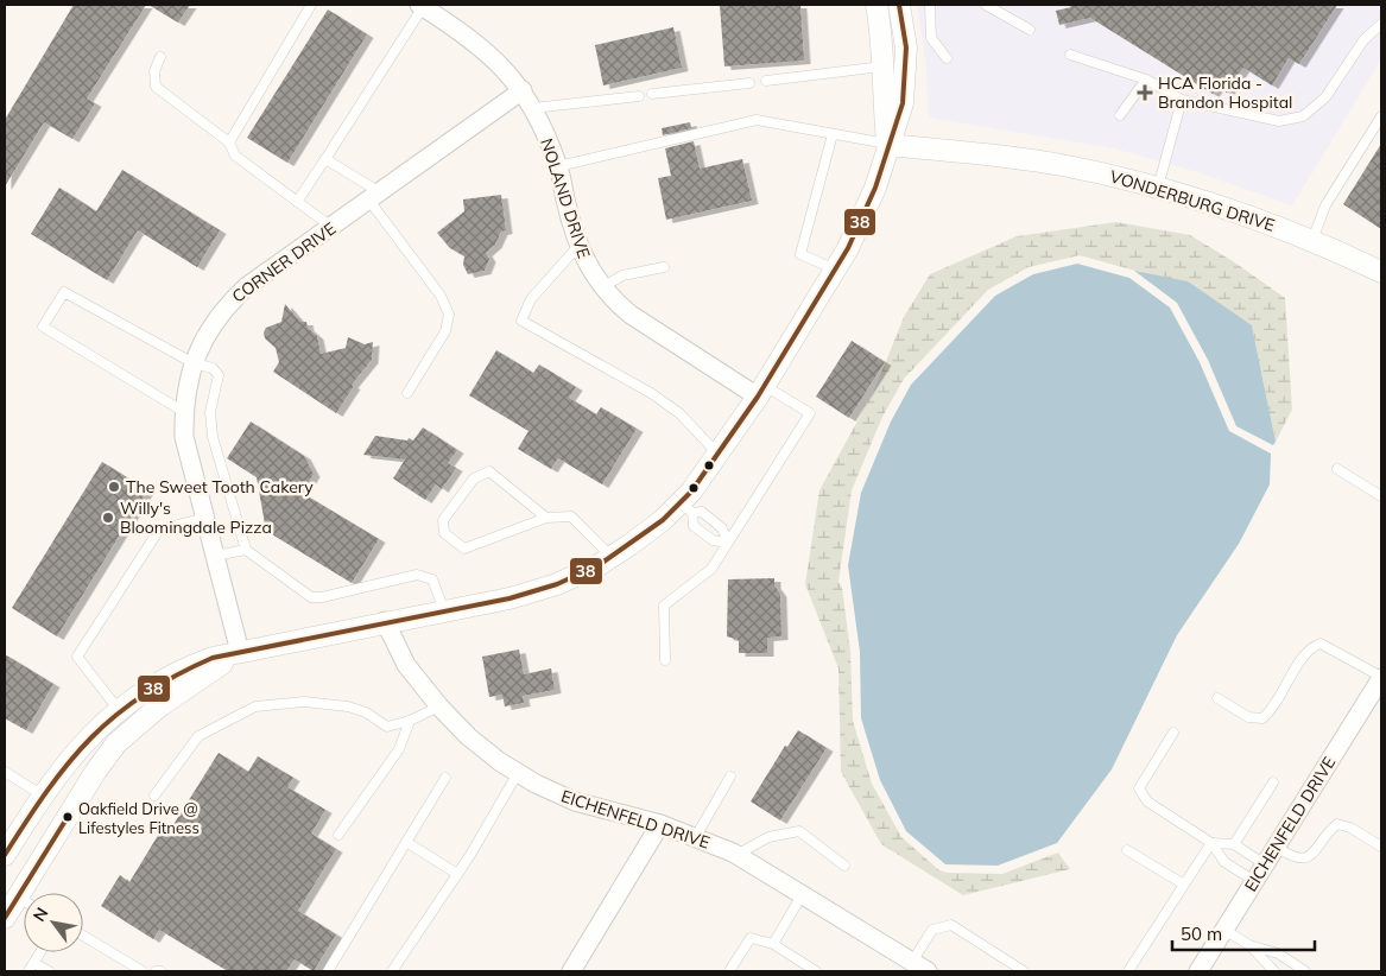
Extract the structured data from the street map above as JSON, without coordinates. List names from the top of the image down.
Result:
{
  "streets": {
    "street": [
      "NOLAND DRIVE",
      "VONDERBURG DRIVE",
      "CORNER DRIVE",
      "EICHENFELD DRIVE"
    ]
  },
  "crossings": [
    ["NOLAND DRIVE", "CORNER DRIVE"]
  ],
  "places": {
    "health": ["HCA Florida - Brandon Hospital"],
    "other": ["The Sweet Tooth Cakery", "Willy's Bloomingdale Pizza", "Oakfield Drive @ Lifestyles Fitness"]
  },
  "lines": ["transit line 38"],
  "scale_bar": "50 m",
  "north": "top left"
}
